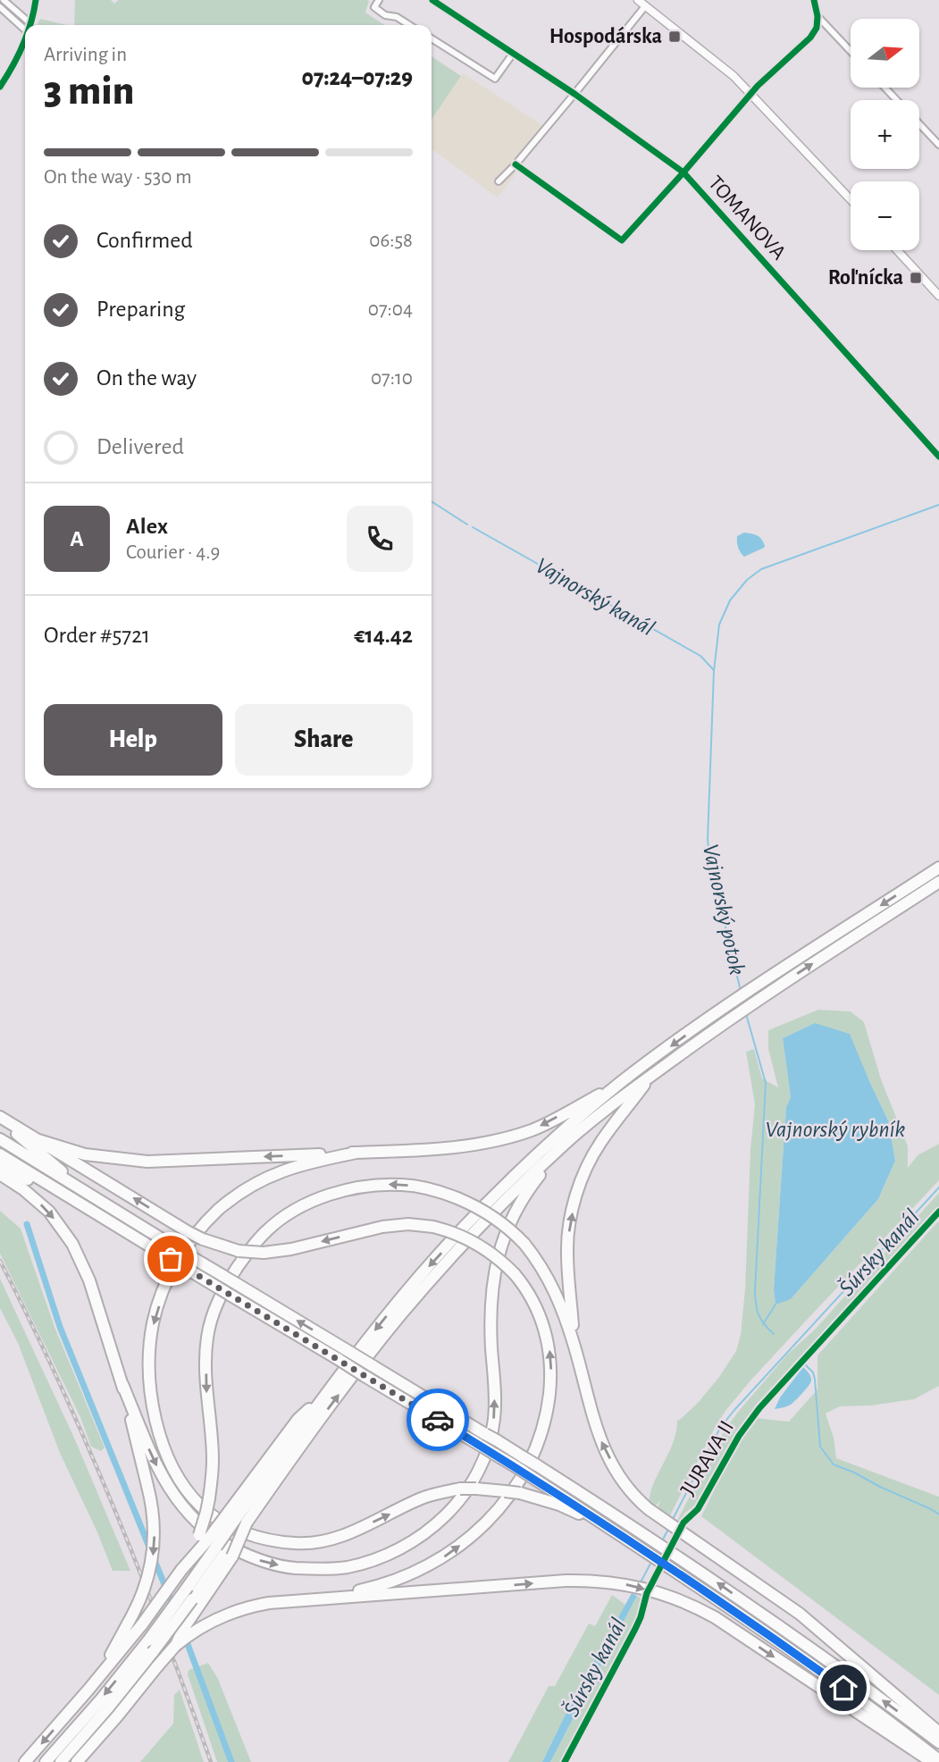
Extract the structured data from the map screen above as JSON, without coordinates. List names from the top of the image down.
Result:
{
  "streets": {
    "street": ["TOMANOVA"],
    "cycle path": ["JURAVA II"]
  },
  "water": [
    "Vajnorský kanál",
    "Vajnorský potok",
    "Vajnorský rybník",
    "Šúrsky kanál"
  ],
  "places": {
    "transit": ["Hospodárska", "Roľnícka"]
  },
  "north": "right",
  "page": {
    "map_buttons": ["+", "−"],
    "heading": ["3 min", "Arriving in", "07:24–07:29"],
    "panel": [
      "Alex",
      "Courier · 4.9",
      "Order #5721",
      "€14.42"
    ],
    "bar": "On the way · 530 m",
    "list": [
      ["Confirmed", "06:58"],
      ["Preparing", "07:04"],
      ["On the way", "07:10"],
      "Delivered"
    ],
    "round": "A",
    "buttons": ["Help", "Share"]
  }
}
